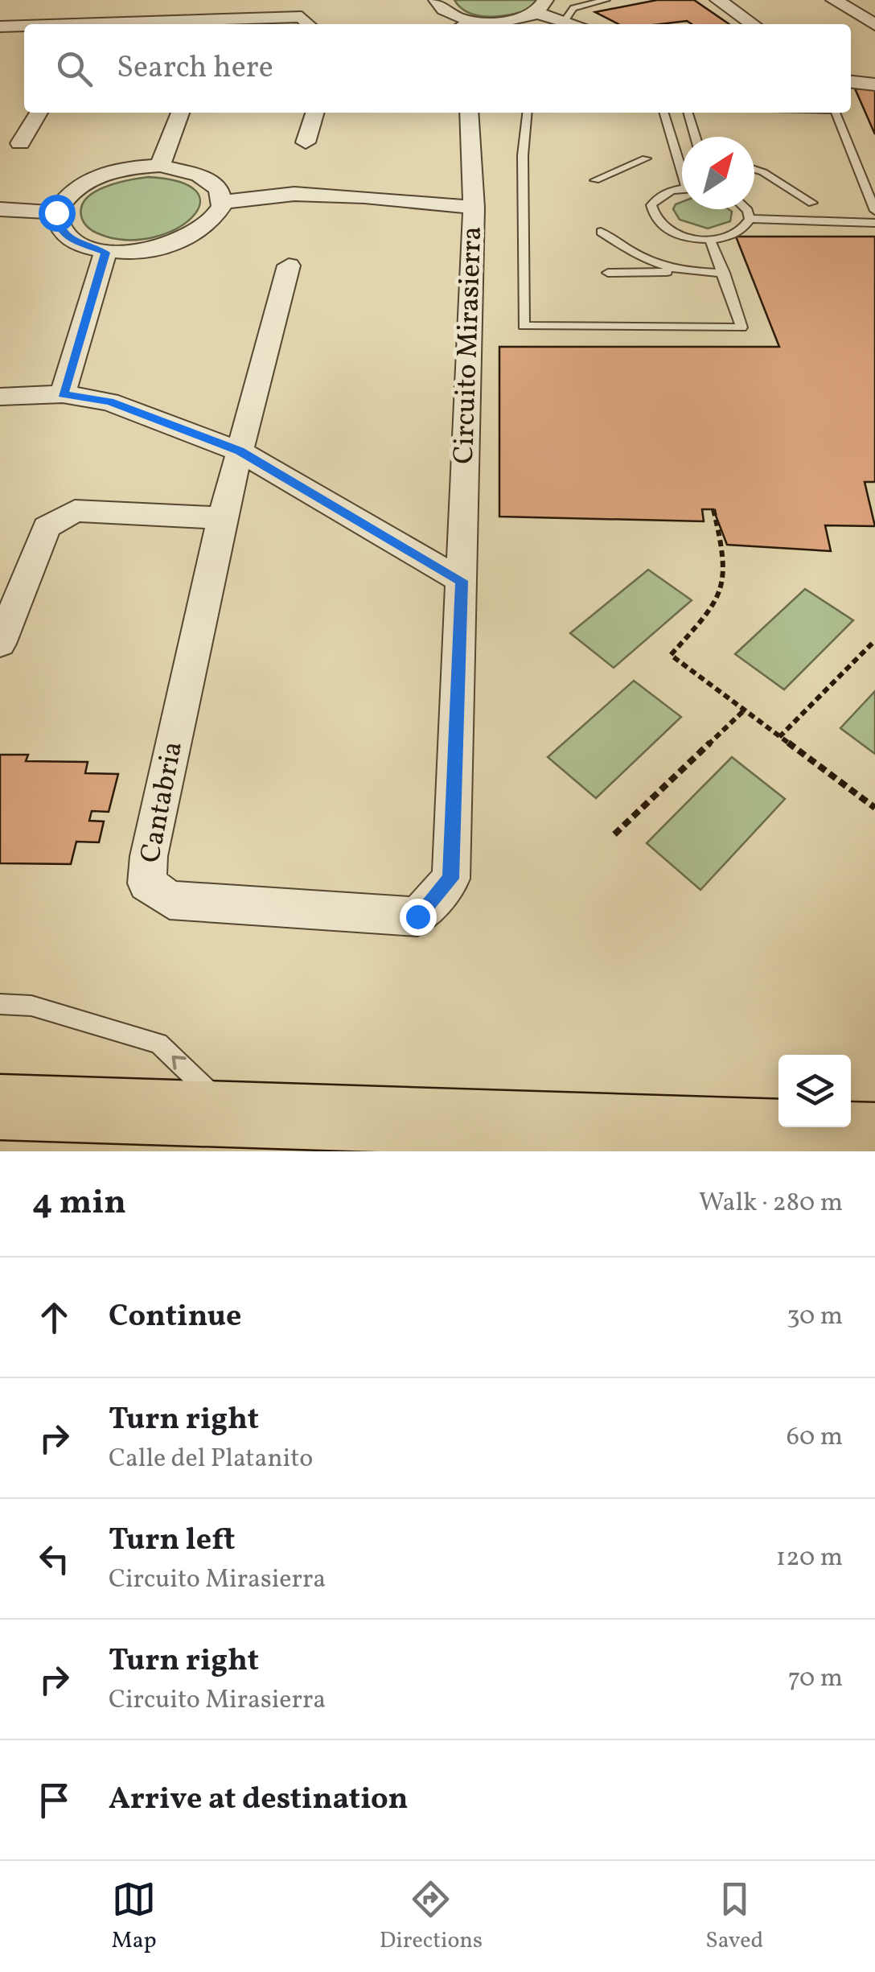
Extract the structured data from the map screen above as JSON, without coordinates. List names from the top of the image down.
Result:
{
  "streets": {
    "street": ["Circuito Mirasierra", "Cantabria"]
  },
  "crossings": [
    ["Circuito Mirasierra", "Cantabria"]
  ],
  "north": "top right",
  "page": {
    "search": "Search here",
    "heading": ["4 min", "Walk · 280 m"],
    "list": [
      ["Continue", "30 m"],
      ["Turn right", "Calle del Platanito", "60 m"],
      ["Turn left", "Circuito Mirasierra", "120 m"],
      ["Turn right", "Circuito Mirasierra", "70 m"],
      "Arrive at destination"
    ],
    "nav": ["Map", "Directions", "Saved"]
  }
}
